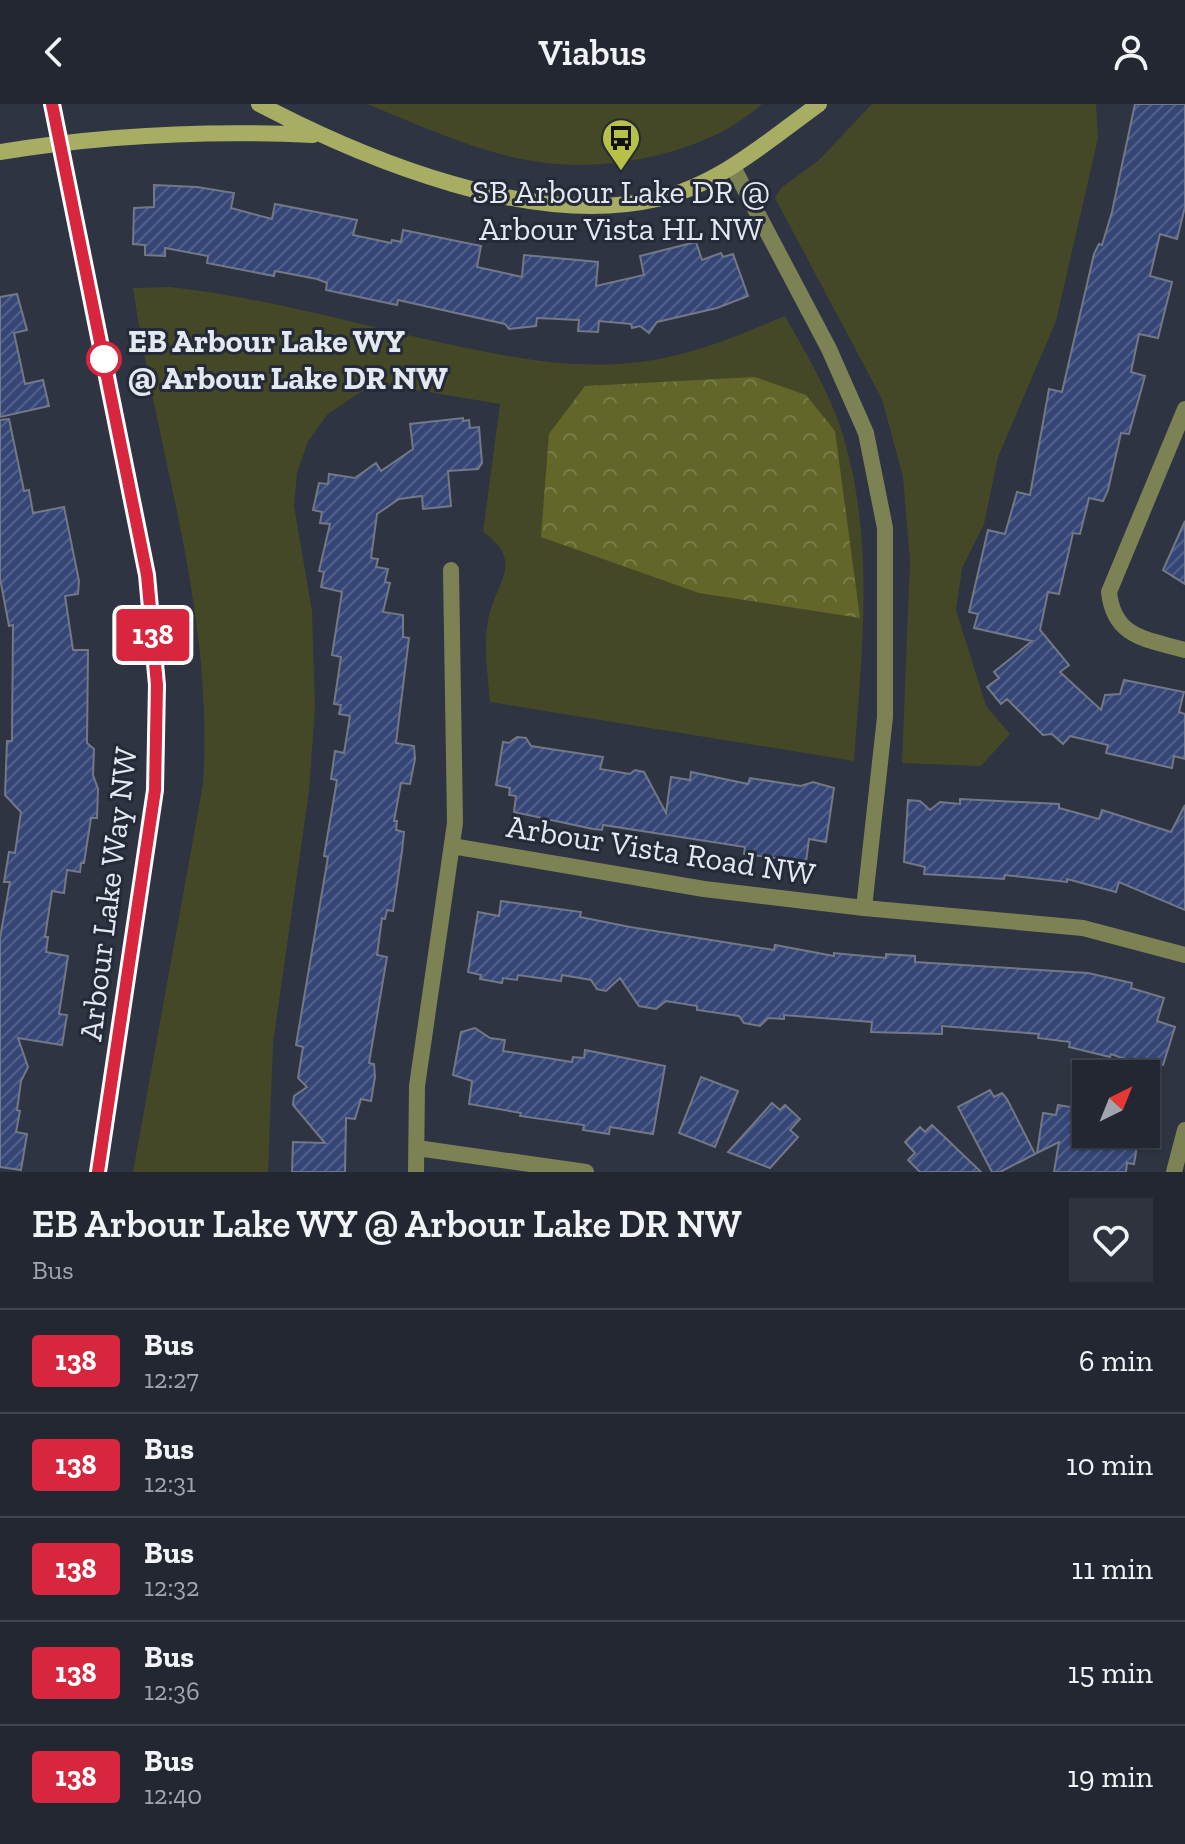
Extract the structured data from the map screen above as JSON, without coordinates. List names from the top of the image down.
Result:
{
  "streets": {
    "street": ["Arbour Vista Road NW", "Arbour Lake Way NW"]
  },
  "places": {
    "bus stop": ["SB Arbour Lake DR @ Arbour Vista HL NW"],
    "other": ["EB Arbour Lake WY @ Arbour Lake DR NW"]
  },
  "lines": ["bus line 138"],
  "north": "top right",
  "page": {
    "header": "Viabus",
    "on_map": "138",
    "heading": ["EB Arbour Lake WY @ Arbour Lake DR NW", "Bus"],
    "list": [
      {
        "mark": "138",
        "name": "Bus",
        "note": "12:27",
        "value": "6 min"
      },
      {
        "mark": "138",
        "name": "Bus",
        "note": "12:31",
        "value": "10 min"
      },
      {
        "mark": "138",
        "name": "Bus",
        "note": "12:32",
        "value": "11 min"
      },
      {
        "mark": "138",
        "name": "Bus",
        "note": "12:36",
        "value": "15 min"
      },
      {
        "mark": "138",
        "name": "Bus",
        "note": "12:40",
        "value": "19 min"
      }
    ]
  }
}
